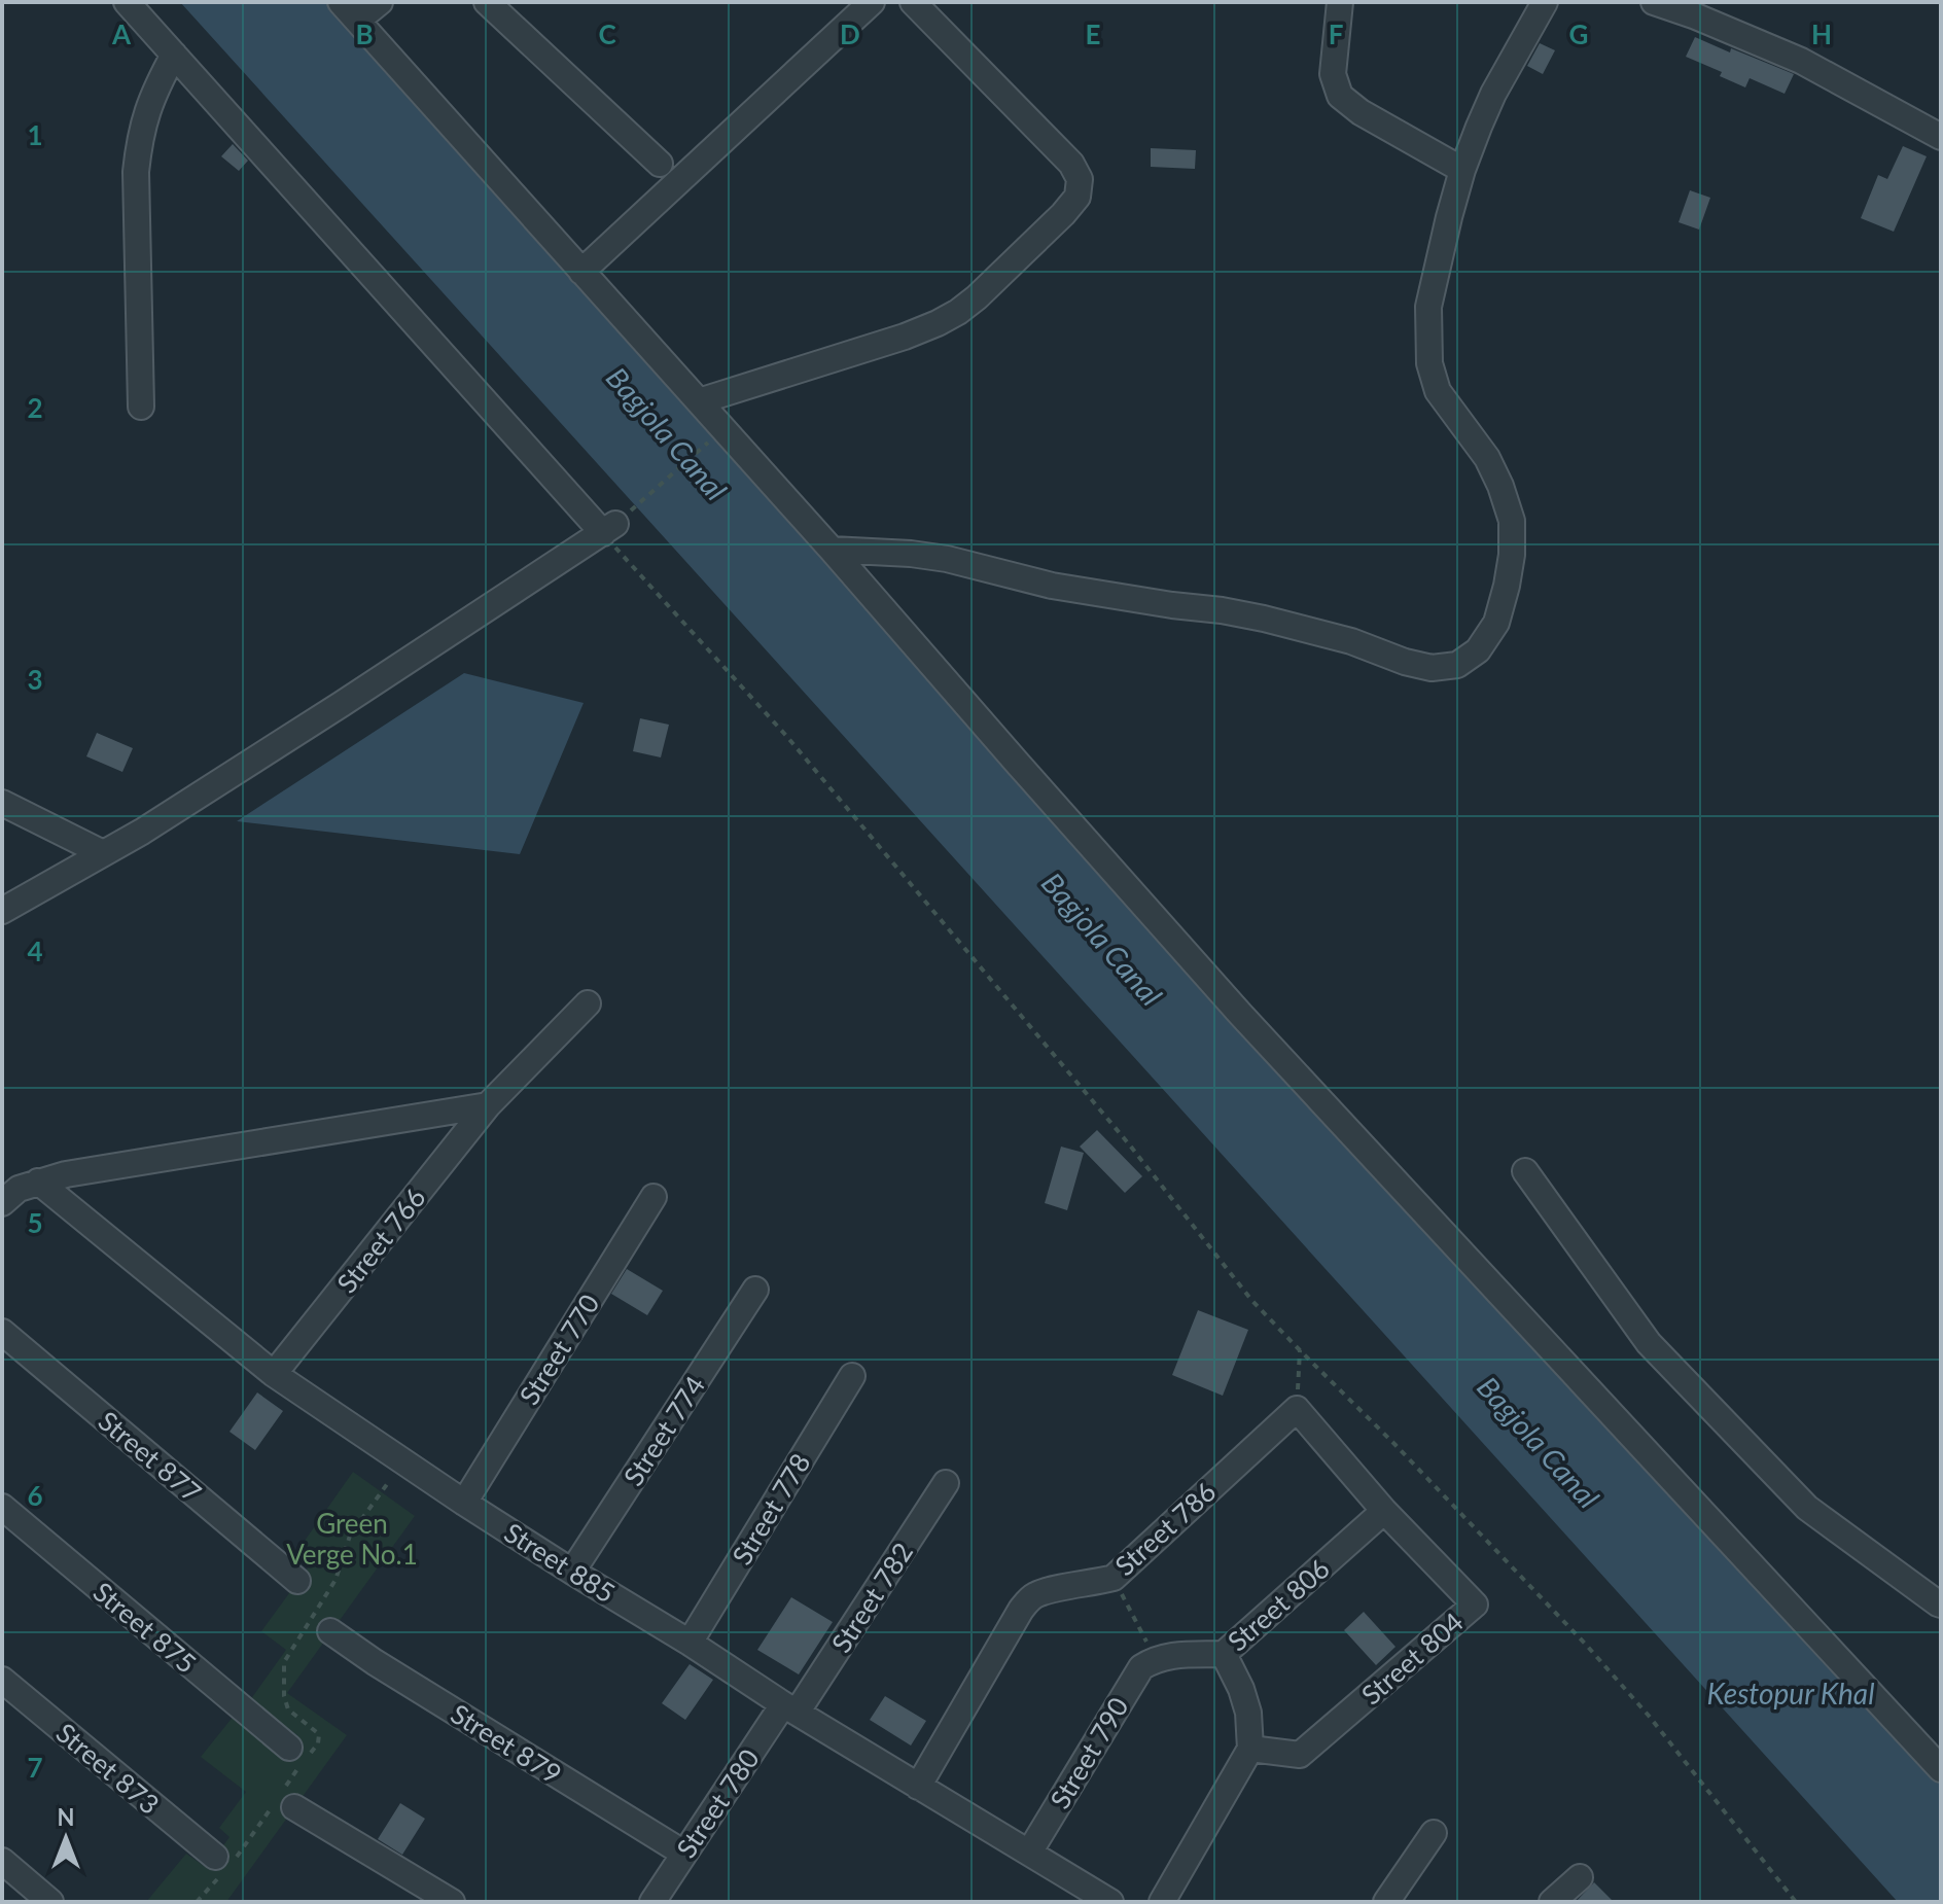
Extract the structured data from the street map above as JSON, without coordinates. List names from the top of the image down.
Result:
{
  "streets": {
    "street": [
      "Street 766",
      "Street 770",
      "Street 774",
      "Street 877",
      "Street 778",
      "Street 786",
      "Street 885",
      "Street 782",
      "Street 806",
      "Street 875",
      "Street 804",
      "Street 879",
      "Street 790",
      "Street 873",
      "Street 780"
    ]
  },
  "crossings": [
    ["Street 766", "Street 885"],
    ["Street 770", "Street 885"],
    ["Street 774", "Street 885"],
    ["Street 778", "Street 885"],
    ["Street 786", "Street 885"],
    ["Street 786", "Street 804"],
    ["Street 885", "Street 782"],
    ["Street 885", "Street 790"],
    ["Street 885", "Street 780"],
    ["Street 782", "Street 780"],
    ["Street 806", "Street 804"],
    ["Street 806", "Street 790"],
    ["Street 879", "Street 780"]
  ],
  "water": ["Bagjola Canal", "Kestopur Khal"],
  "parks": ["Green Verge No.1"],
  "north": "top",
  "grid": {
    "columns": [
      "A",
      "B",
      "C",
      "D",
      "E",
      "F",
      "G",
      "H"
    ],
    "rows": [
      "1",
      "2",
      "3",
      "4",
      "5",
      "6",
      "7"
    ]
  }
}
